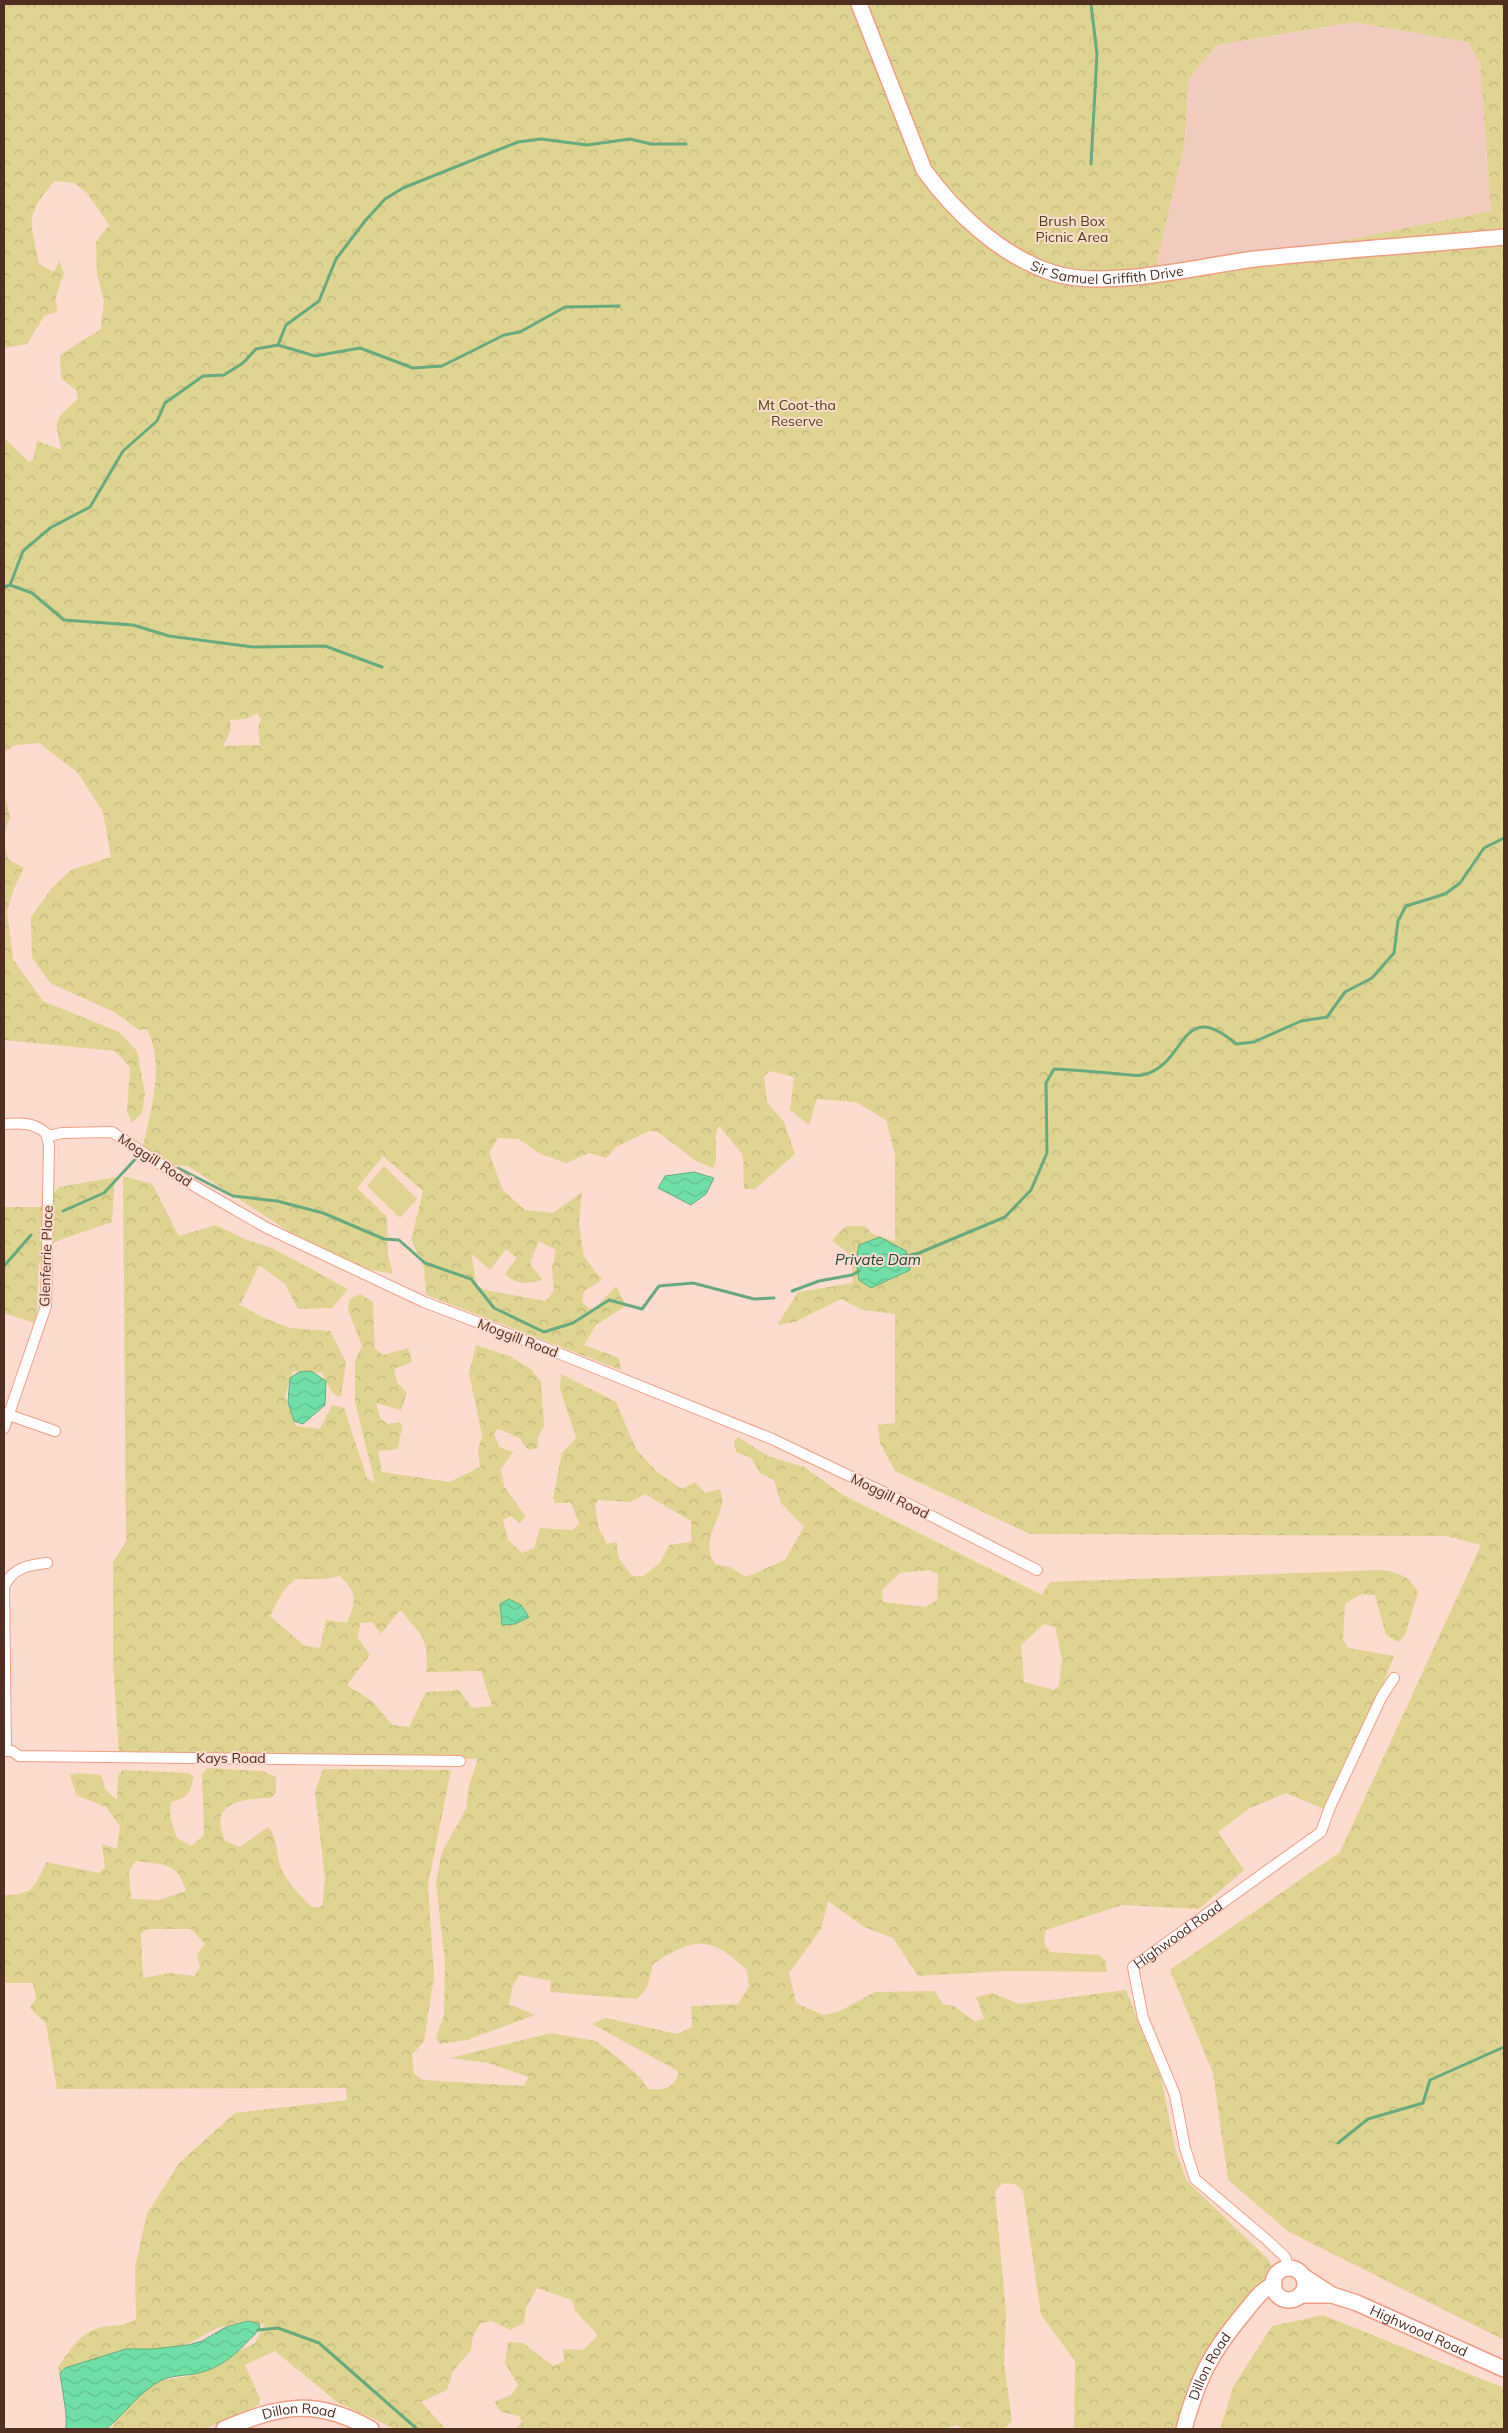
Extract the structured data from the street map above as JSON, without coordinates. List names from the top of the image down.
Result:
{
  "streets": {
    "main road": ["Sir Samuel Griffith Drive", "Highwood Road", "Dillon Road"],
    "street": ["Moggill Road", "Glenferrie Place", "Kays Road"]
  },
  "crossings": [
    ["Moggill Road", "Glenferrie Place"],
    ["Highwood Road", "Dillon Road"]
  ],
  "water": ["Private Dam"],
  "parks": ["Brush Box Picnic Area", "Mt Coot-tha Reserve"]
}
